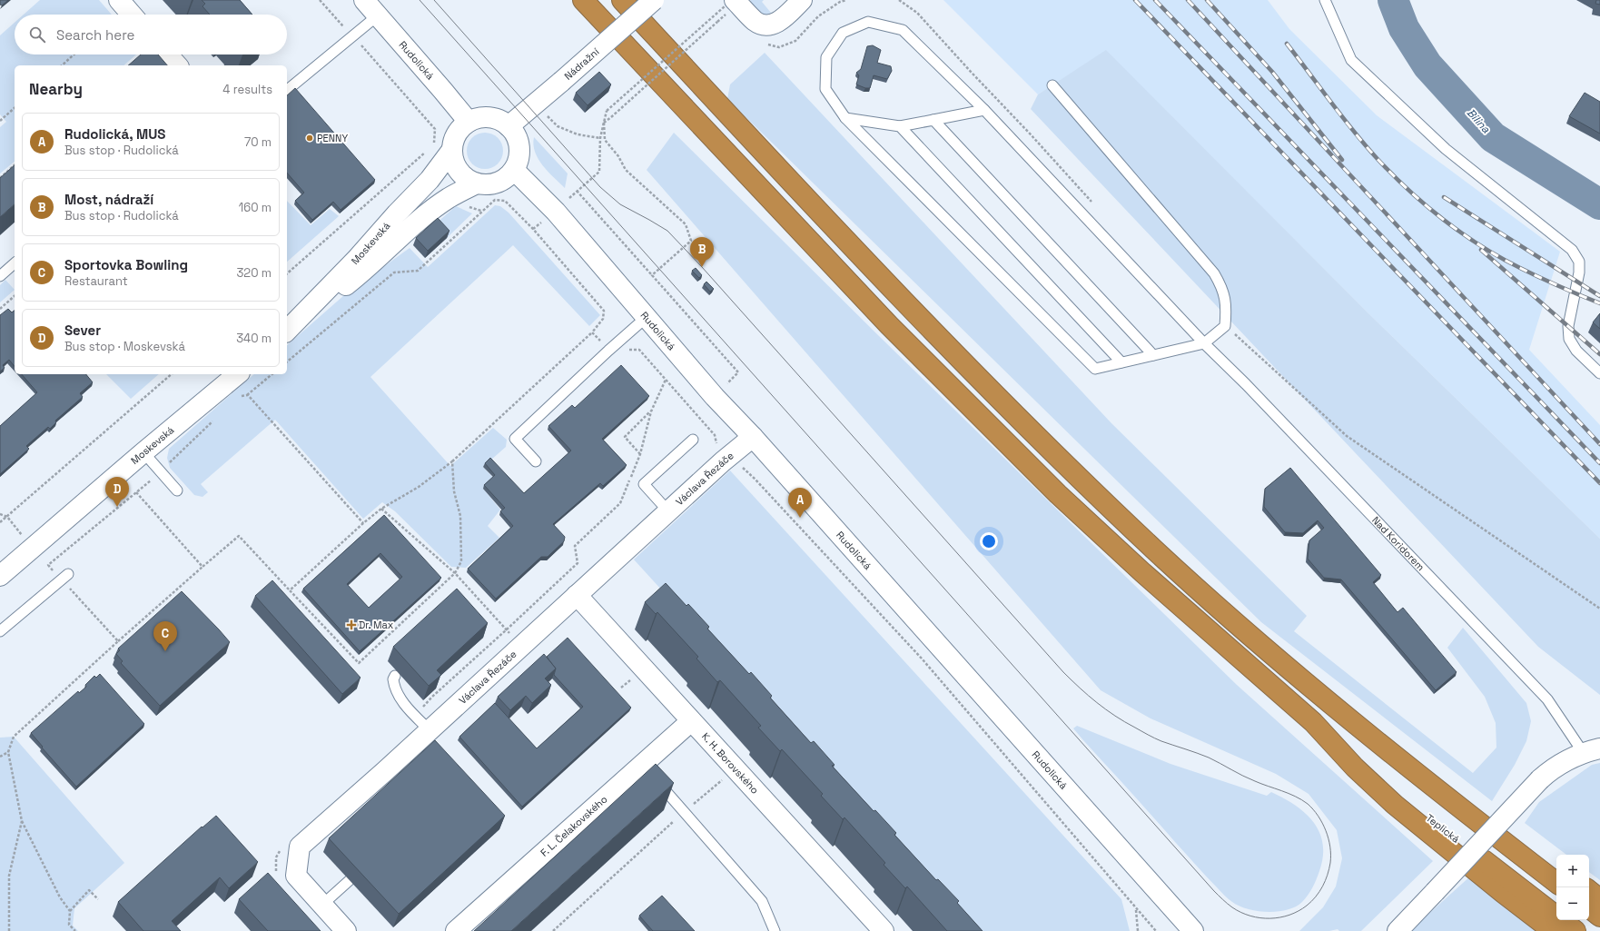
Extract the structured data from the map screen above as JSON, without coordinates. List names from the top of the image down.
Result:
{
  "streets": {
    "highway": ["Teplická"],
    "street": [
      "Rudolická",
      "Nádražní",
      "Moskevská",
      "Václava Řezáče",
      "K. H. Borovského",
      "F. L. Čelakovského"
    ],
    "lane": ["Nad Koridorem"]
  },
  "crossings": [
    ["Rudolická", "Nádražní"],
    ["Rudolická", "Moskevská"],
    ["Rudolická", "Václava Řezáče"],
    ["Nádražní", "Moskevská"],
    ["Václava Řezáče", "K. H. Borovského"],
    ["K. H. Borovského", "F. L. Čelakovského"]
  ],
  "water": ["Bílina"],
  "places": {
    "other": ["PENNY"],
    "health": ["Dr. Max"]
  },
  "page": {
    "search": "Search here",
    "heading": ["Nearby", "4 results"],
    "list": [
      {
        "mark": "A",
        "name": "Rudolická, MUS",
        "note": "Bus stop · Rudolická",
        "value": "70 m"
      },
      {
        "mark": "B",
        "name": "Most, nádraží",
        "note": "Bus stop · Rudolická",
        "value": "160 m"
      },
      {
        "mark": "C",
        "name": "Sportovka Bowling",
        "note": "Restaurant",
        "value": "320 m"
      },
      {
        "mark": "D",
        "name": "Sever",
        "note": "Bus stop · Moskevská",
        "value": "340 m"
      }
    ],
    "pins": [
      "B",
      "D",
      "A",
      "C"
    ],
    "map_buttons": ["+", "−"]
  }
}
